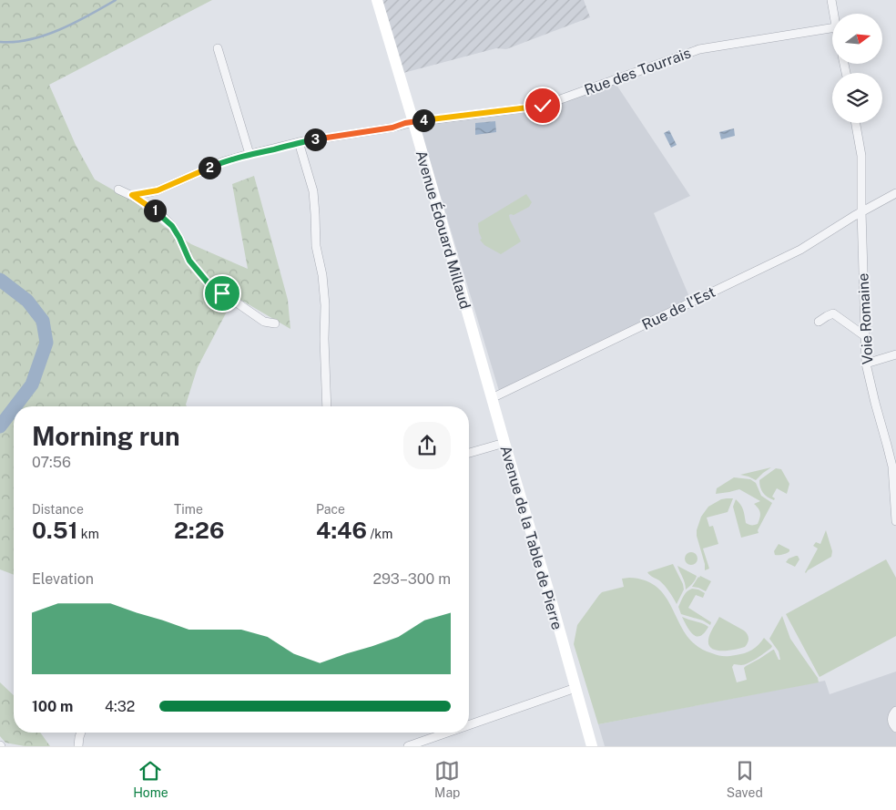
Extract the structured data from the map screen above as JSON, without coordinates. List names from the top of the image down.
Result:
{
  "streets": {
    "main road": ["Avenue Édouard Millaud", "Avenue de la Table de Pierre"],
    "street": ["Rue des Tourrais", "Rue de l'Est", "Voie Romaine"]
  },
  "crossings": [
    ["Rue des Tourrais", "Avenue Édouard Millaud"],
    ["Avenue Édouard Millaud", "Avenue de la Table de Pierre"],
    ["Rue de l'Est", "Voie Romaine"],
    ["Rue de l'Est", "Avenue de la Table de Pierre"]
  ],
  "north": "right",
  "page": {
    "pins": [
      "4",
      "3",
      "2",
      "1"
    ],
    "heading": ["Morning run", "07:56"],
    "stats": [
      ["Distance", "0.51 km"],
      ["Time", "2:26"],
      ["Pace", "4:46 /km"]
    ],
    "chart": ["Elevation", "293–300 m"],
    "list": [
      {
        "name": "100 m",
        "note": "4:32"
      }
    ],
    "tabs": ["Home", "Map", "Saved"]
  }
}
